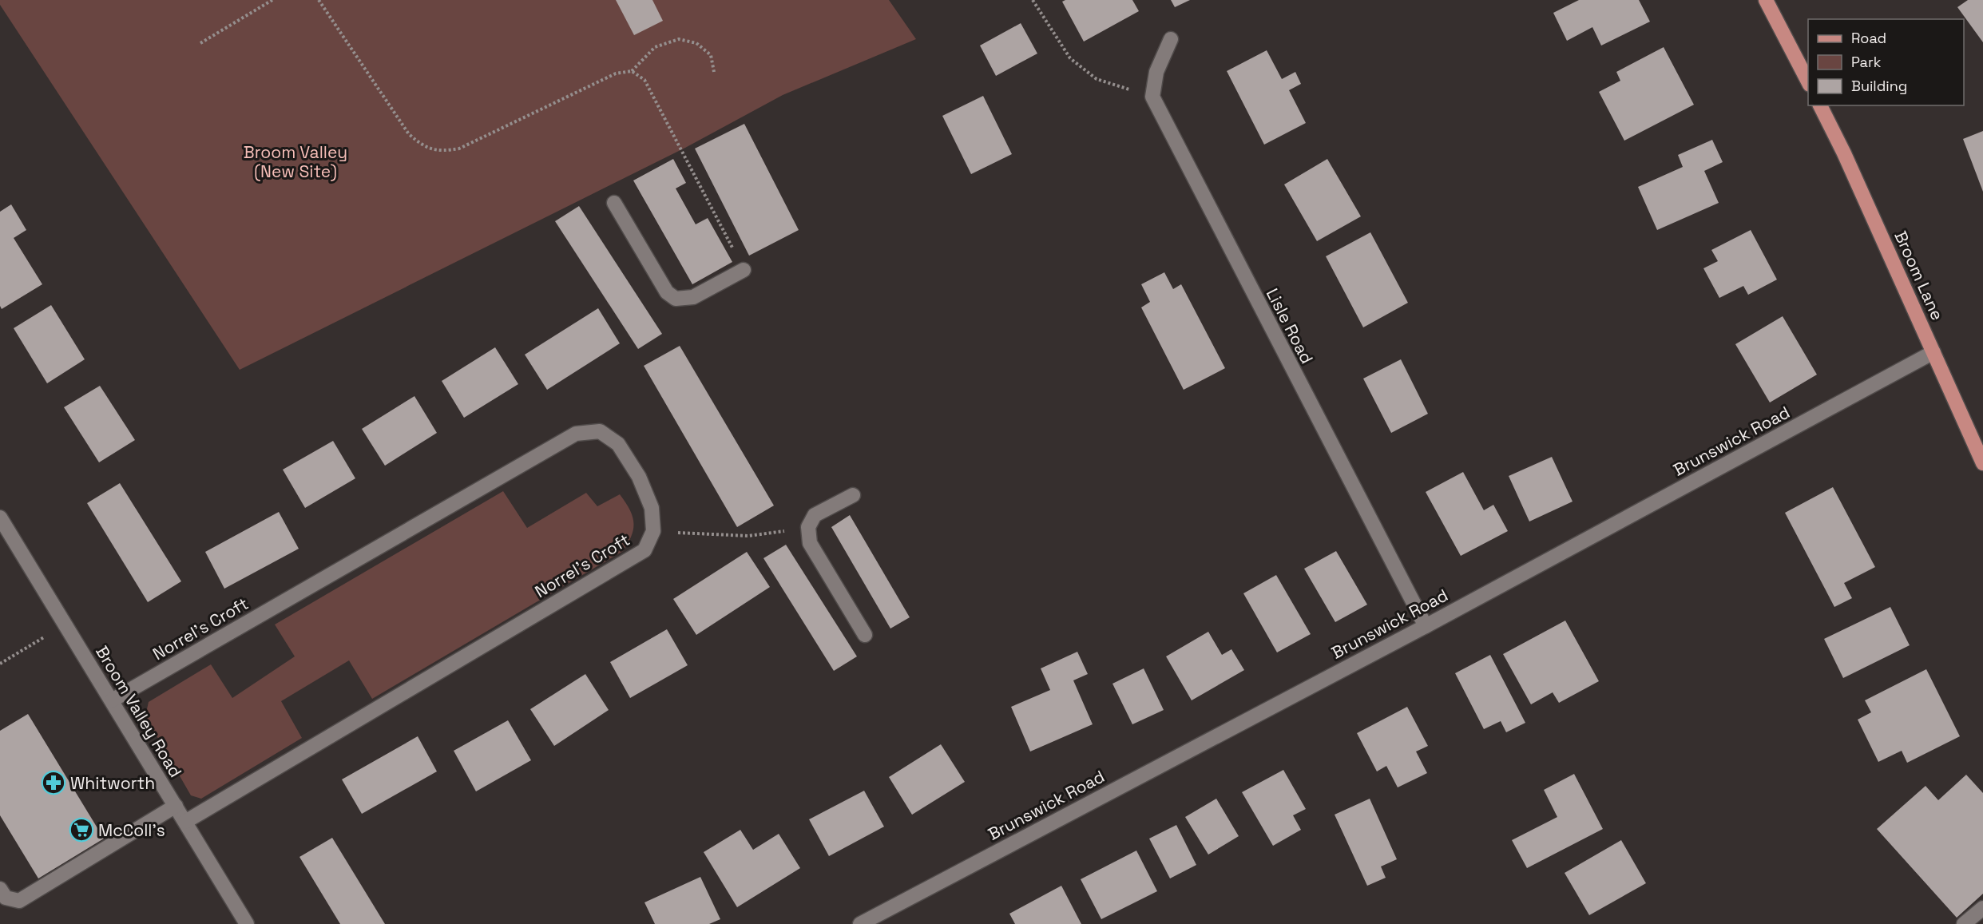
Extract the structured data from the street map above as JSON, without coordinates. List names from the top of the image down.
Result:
{
  "streets": {
    "main road": ["Broom Lane"],
    "street": [
      "Lisle Road",
      "Brunswick Road",
      "Norrel's Croft",
      "Broom Valley Road"
    ]
  },
  "crossings": [
    ["Broom Lane", "Brunswick Road"],
    ["Lisle Road", "Brunswick Road"],
    ["Norrel's Croft", "Broom Valley Road"]
  ],
  "parks": ["Broom Valley (New Site)"],
  "places": {
    "pharmacy": ["Whitworth"],
    "supermarket": ["McColl's"]
  },
  "legend": ["Road", "Park", "Building"]
}
